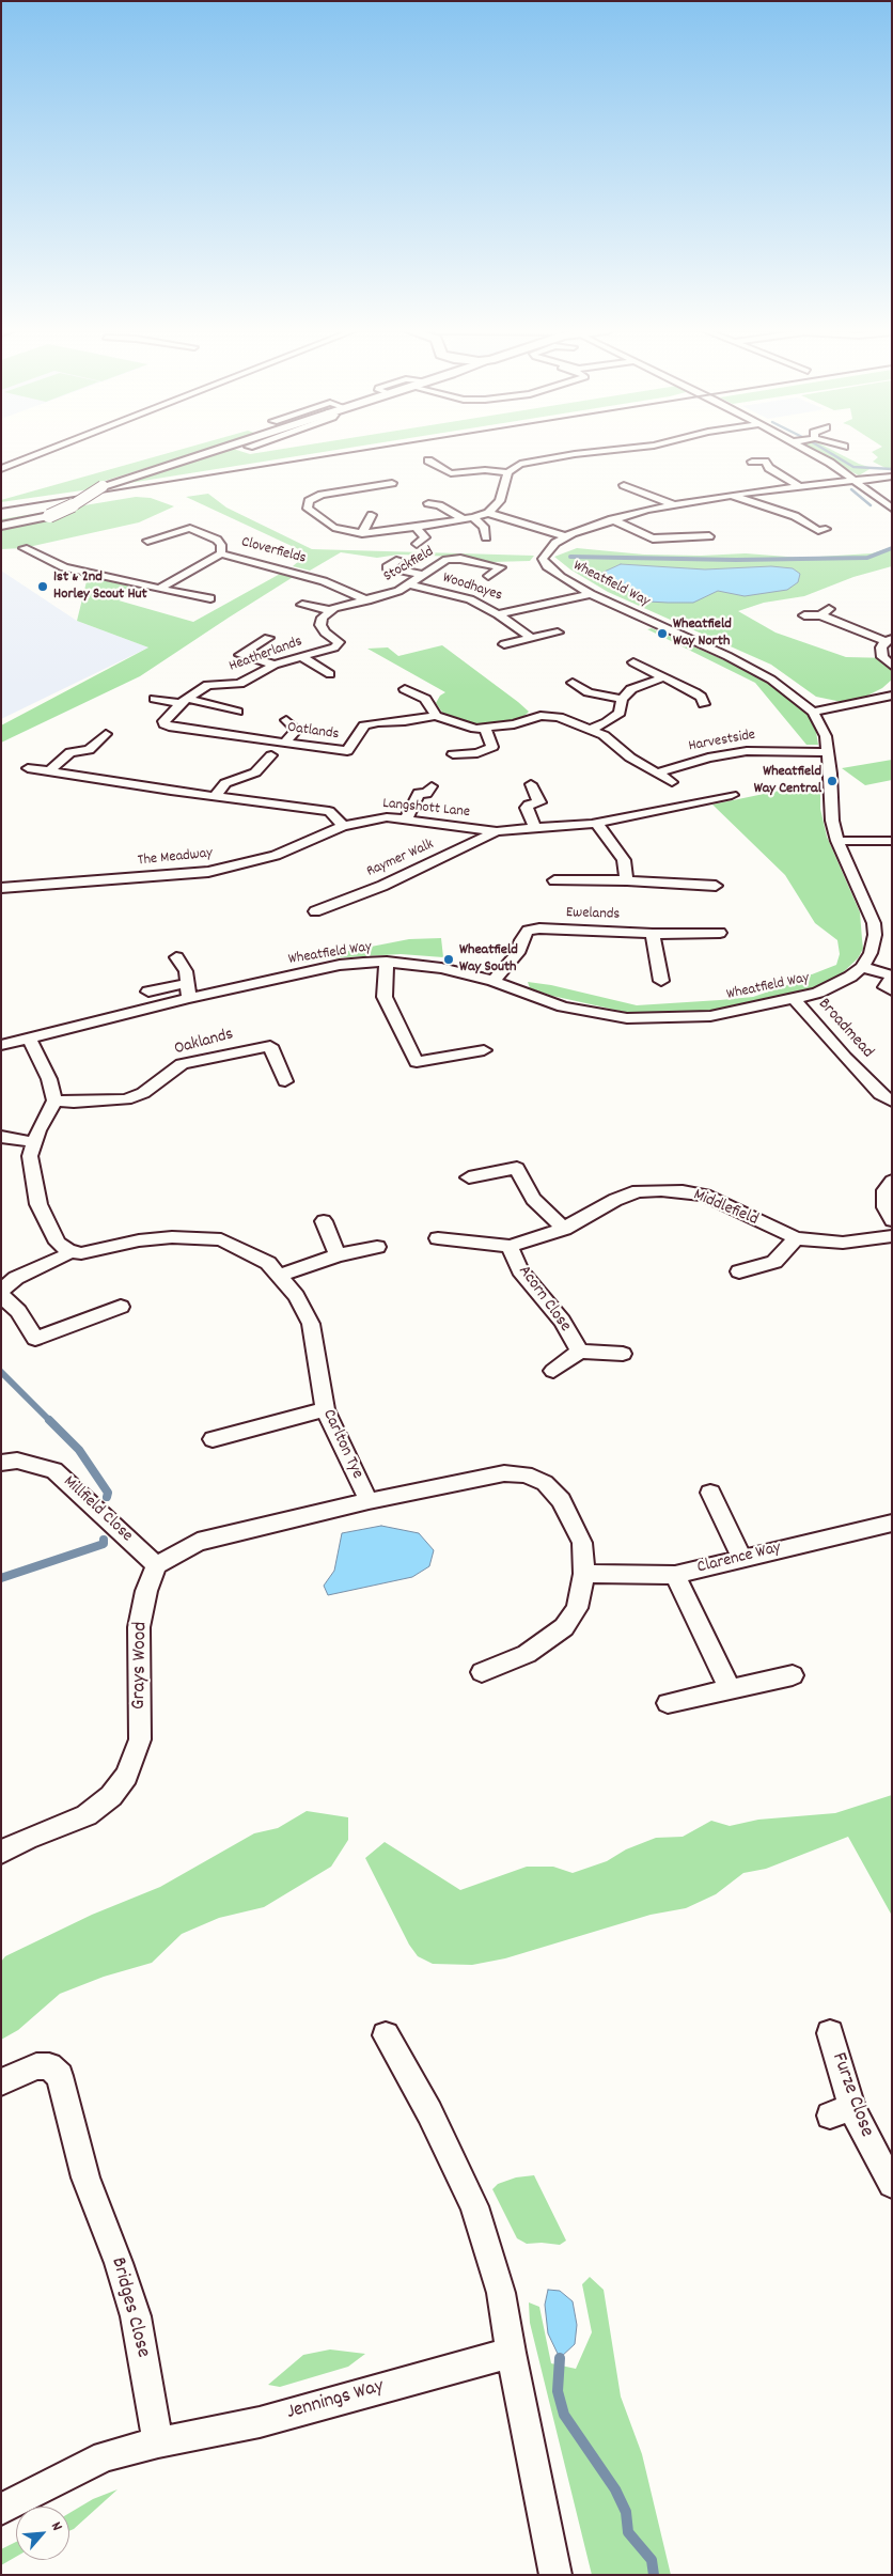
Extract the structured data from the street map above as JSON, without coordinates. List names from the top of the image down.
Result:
{
  "streets": {
    "street": [
      "Cloverfields",
      "Stockfield",
      "Wheatfield Way",
      "Woodhayes",
      "Heatherlands",
      "Oatlands",
      "Harvestside",
      "Langshott Lane",
      "The Meadway",
      "Raymer Walk",
      "Ewelands",
      "Broadmead",
      "Oaklands",
      "Middlefield",
      "Acorn Close",
      "Carlton Tye",
      "Millfield Close",
      "Clarence Way",
      "Grays Wood",
      "Furze Close",
      "Bridges Close",
      "Jennings Way"
    ]
  },
  "crossings": [
    ["Cloverfields", "Stockfield"],
    ["Stockfield", "Woodhayes"],
    ["Stockfield", "Heatherlands"],
    ["Wheatfield Way", "Woodhayes"],
    ["Wheatfield Way", "Harvestside"],
    ["Wheatfield Way", "Ewelands"],
    ["Wheatfield Way", "Broadmead"],
    ["Heatherlands", "Oatlands"],
    ["Langshott Lane", "The Meadway"],
    ["Langshott Lane", "Raymer Walk"],
    ["Middlefield", "Acorn Close"],
    ["Carlton Tye", "Clarence Way"],
    ["Millfield Close", "Grays Wood"],
    ["Bridges Close", "Jennings Way"]
  ],
  "places": [
    "1st & 2nd Horley Scout Hut",
    "Wheatfield Way North",
    "Wheatfield Way Central",
    "Wheatfield Way South"
  ],
  "north": "top right"
}
